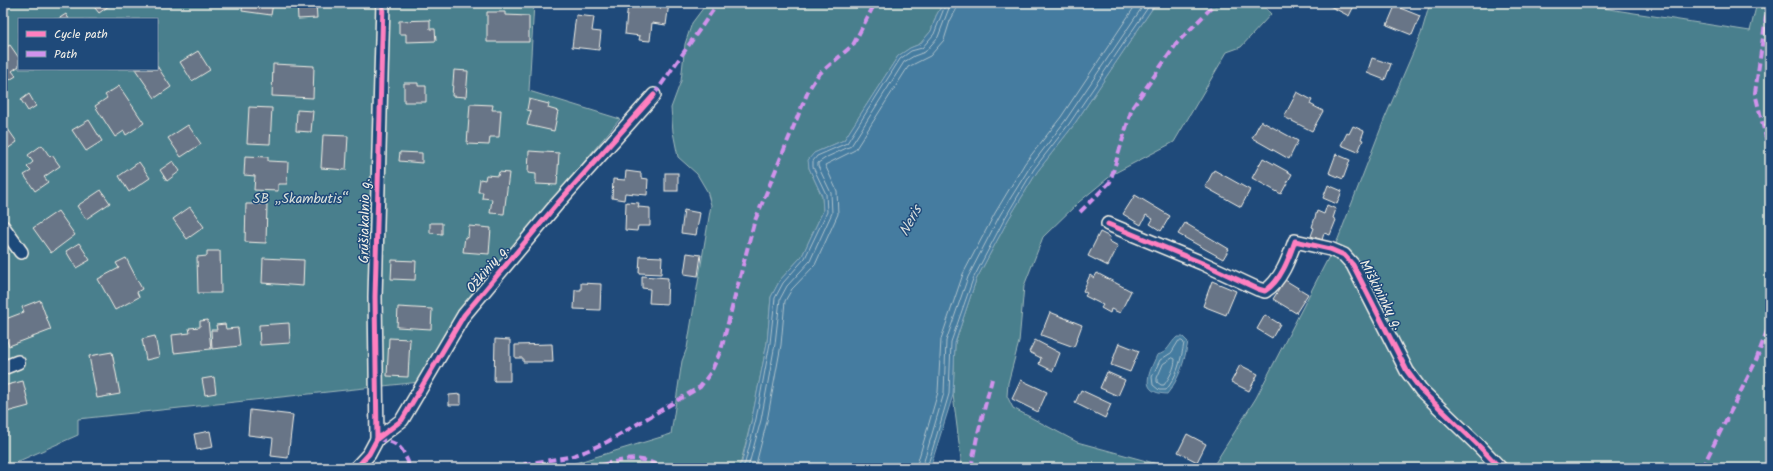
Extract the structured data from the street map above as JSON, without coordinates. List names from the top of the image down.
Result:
{
  "streets": {
    "street": ["Grūšiakalnio g.", "Ožkinių g.", "Miškininkų g."]
  },
  "crossings": [
    ["Grūšiakalnio g.", "Ožkinių g."]
  ],
  "water": ["Neris"],
  "parks": ["SB „Skambutis“"],
  "legend": ["Cycle path", "Path"]
}
